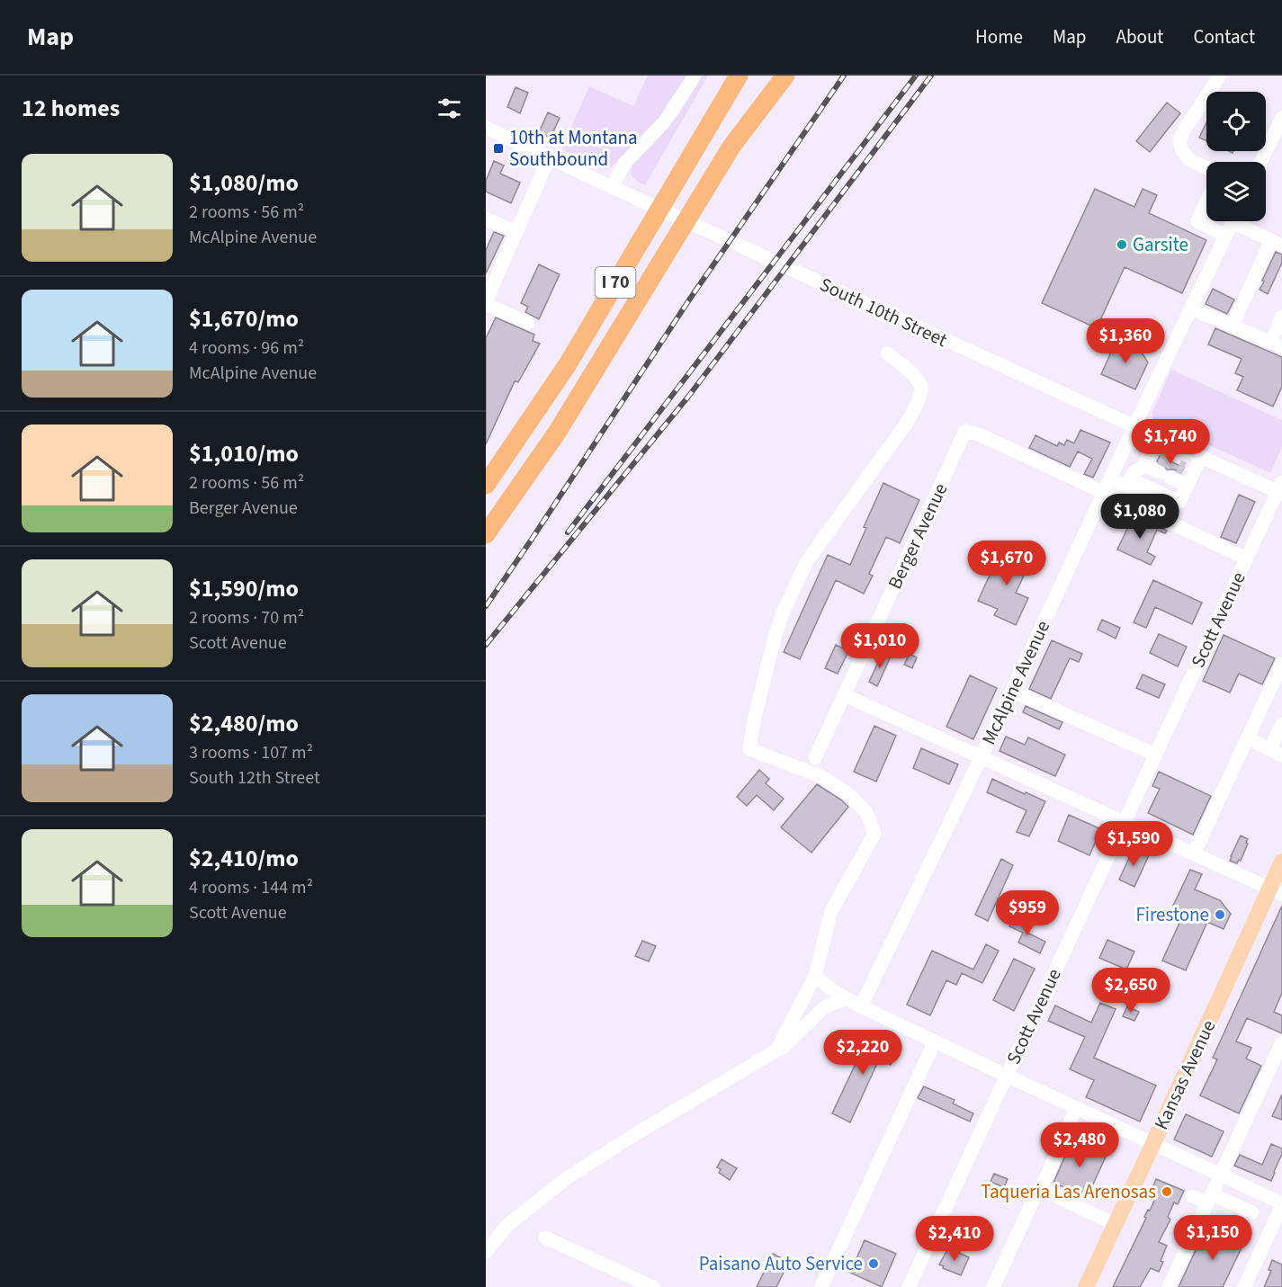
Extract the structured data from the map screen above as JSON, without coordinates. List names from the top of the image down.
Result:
{
  "streets": {
    "highway": ["I 70"],
    "main road": ["Kansas Avenue"],
    "street": [
      "South 10th Street",
      "Berger Avenue",
      "Scott Avenue",
      "McAlpine Avenue"
    ]
  },
  "crossings": [
    ["South 10th Street", "Scott Avenue"],
    ["South 10th Street", "McAlpine Avenue"],
    ["Berger Avenue", "McAlpine Avenue"]
  ],
  "places": {
    "transit": ["10th at Montana Southbound"],
    "other": [
      "Garsite",
      "Firestone",
      "Taqueria Las Arenosas",
      "Paisano Auto Service"
    ]
  },
  "page": {
    "header": "Map",
    "nav": [
      "Home",
      "Map",
      "About",
      "Contact"
    ],
    "heading": "12 homes",
    "list": [
      {
        "name": "$1,080/mo",
        "note": "2 rooms · 56 m² · McAlpine Avenue"
      },
      {
        "name": "$1,670/mo",
        "note": "4 rooms · 96 m² · McAlpine Avenue"
      },
      {
        "name": "$1,010/mo",
        "note": "2 rooms · 56 m² · Berger Avenue"
      },
      {
        "name": "$1,590/mo",
        "note": "2 rooms · 70 m² · Scott Avenue"
      },
      {
        "name": "$2,480/mo",
        "note": "3 rooms · 107 m² · South 12th Street"
      },
      {
        "name": "$2,410/mo",
        "note": "4 rooms · 144 m² · Scott Avenue"
      }
    ],
    "price": [
      "$1,360",
      "$1,740",
      "$1,080",
      "$1,670",
      "$1,010",
      "$1,590",
      "$959",
      "$2,650",
      "$2,220",
      "$2,480",
      "$1,150",
      "$2,410"
    ]
  }
}
